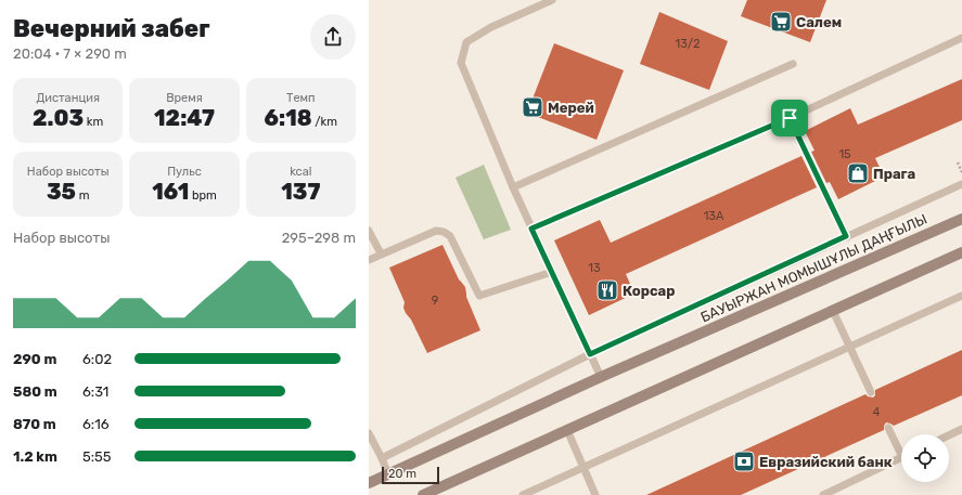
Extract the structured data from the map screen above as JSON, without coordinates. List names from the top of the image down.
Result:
{
  "streets": {
    "main road": ["БАУЫРЖАН МОМЫШҰЛЫ ДАҢҒЫЛЫ"]
  },
  "places": {
    "supermarket": ["Салем", "Мерей"],
    "shop": ["Прага"],
    "restaurant": ["Корсар"],
    "bank": ["Евразийский банк"]
  },
  "house_numbers": [
    "13/2",
    "15",
    "13А",
    "13",
    "9",
    "4"
  ],
  "scale_bar": "20 m",
  "page": {
    "heading": ["Вечерний забег", "20:04 · 7 × 290 m"],
    "stats": [
      ["Дистанция", "2.03 km"],
      ["Время", "12:47"],
      ["Темп", "6:18 /km"],
      ["Набор высоты", "35 m"],
      ["Пульс", "161 bpm"],
      ["kcal", "137"]
    ],
    "chart": ["Набор высоты", "295–298 m"],
    "list": [
      {
        "name": "290 m",
        "note": "6:02"
      },
      {
        "name": "580 m",
        "note": "6:31"
      },
      {
        "name": "870 m",
        "note": "6:16"
      },
      {
        "name": "1.2 km",
        "note": "5:55"
      }
    ],
    "scale": "20 m"
  }
}
